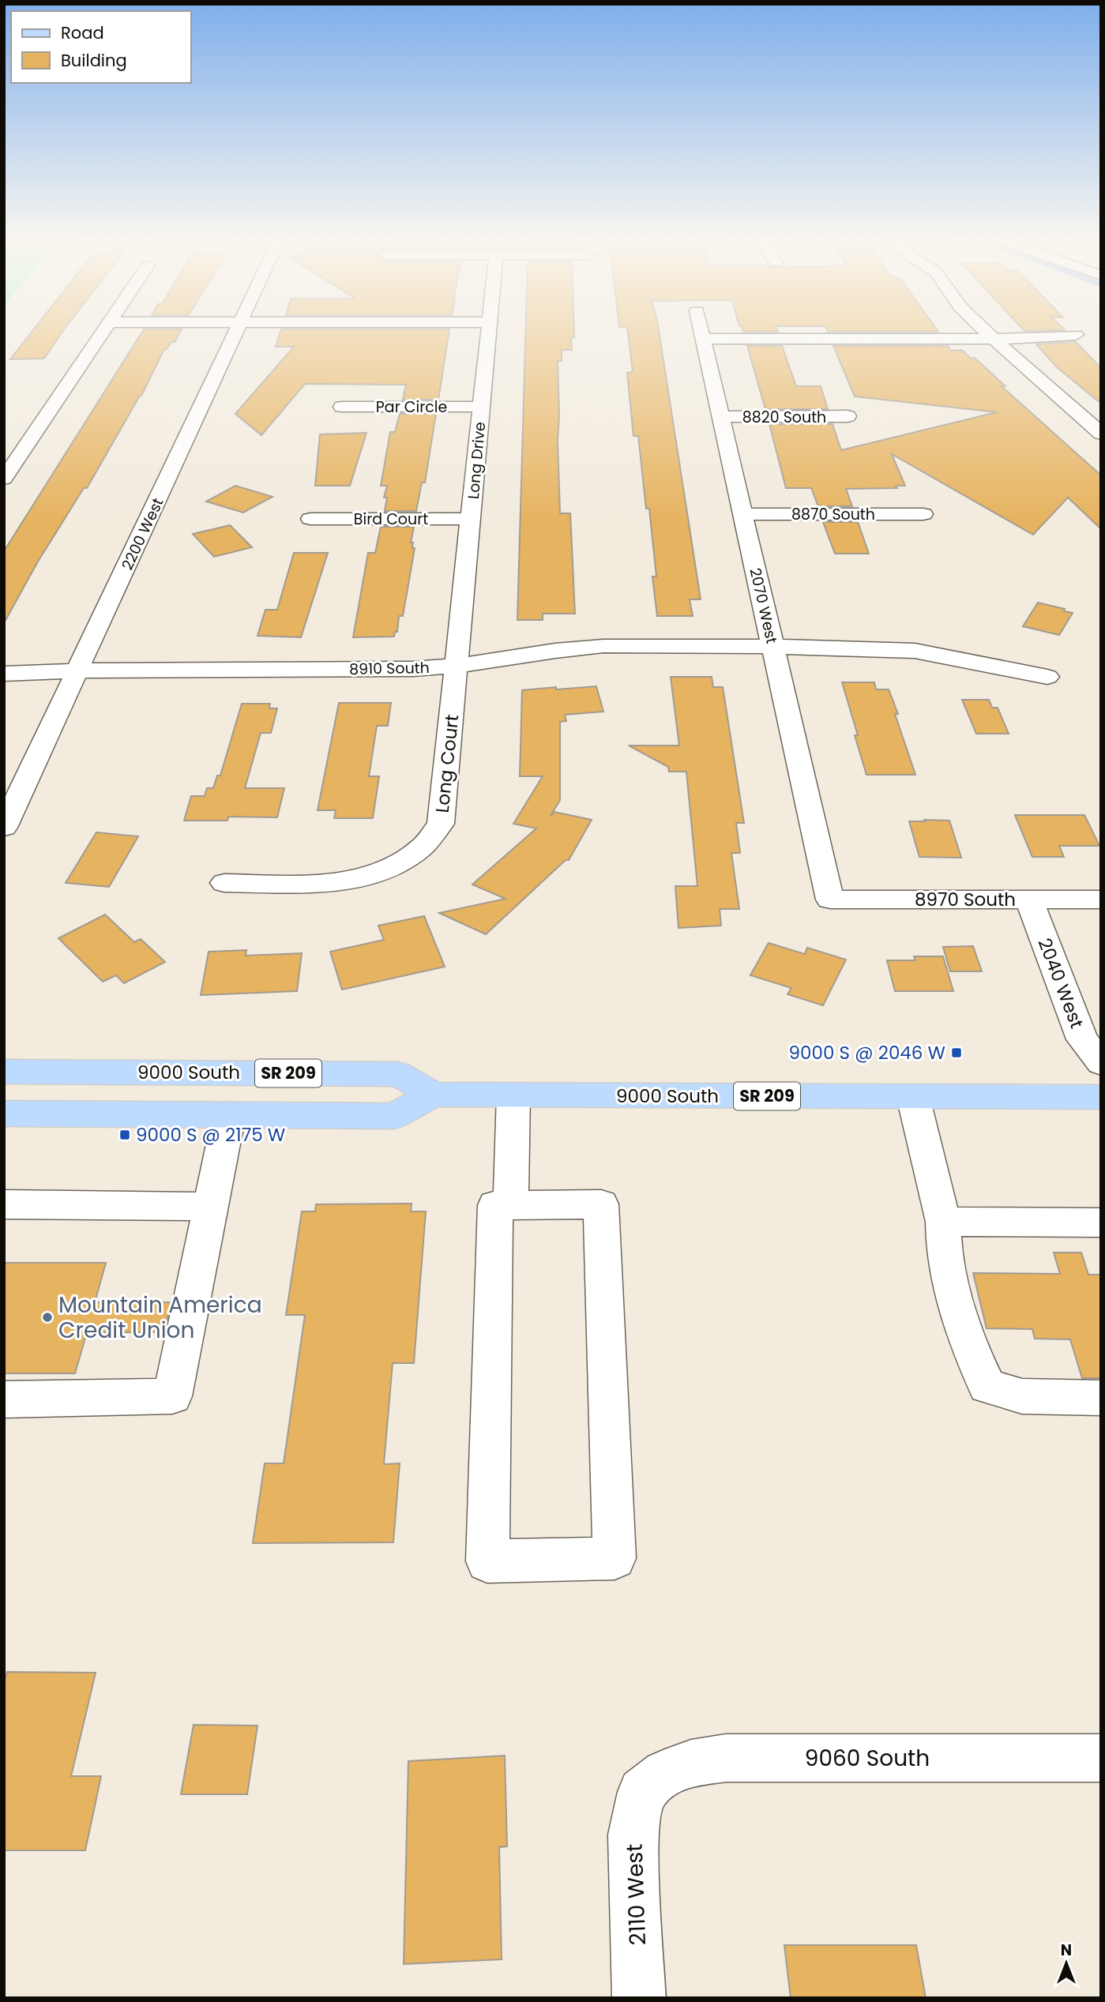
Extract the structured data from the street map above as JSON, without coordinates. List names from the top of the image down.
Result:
{
  "streets": {
    "main road": ["9000 South", "SR 209"],
    "street": [
      "Par Circle",
      "8820 South",
      "Long Drive",
      "8870 South",
      "Bird Court",
      "2200 West",
      "2070 West",
      "8910 South",
      "Long Court",
      "8970 South",
      "2040 West",
      "9060 South",
      "2110 West"
    ]
  },
  "crossings": [
    ["Par Circle", "Long Drive"],
    ["8820 South", "2070 West"],
    ["Long Drive", "Bird Court"],
    ["Long Drive", "8910 South"],
    ["Long Drive", "Long Court"],
    ["8870 South", "2070 West"],
    ["2200 West", "8910 South"],
    ["2070 West", "8910 South"],
    ["2070 West", "8970 South"],
    ["8910 South", "Long Court"],
    ["8970 South", "2040 West"],
    ["9060 South", "2110 West"]
  ],
  "places": {
    "transit": ["9000 S @ 2046 W", "9000 S @ 2175 W"],
    "other": ["Mountain America Credit Union"]
  },
  "legend": ["Road", "Building"],
  "north": "top"
}
